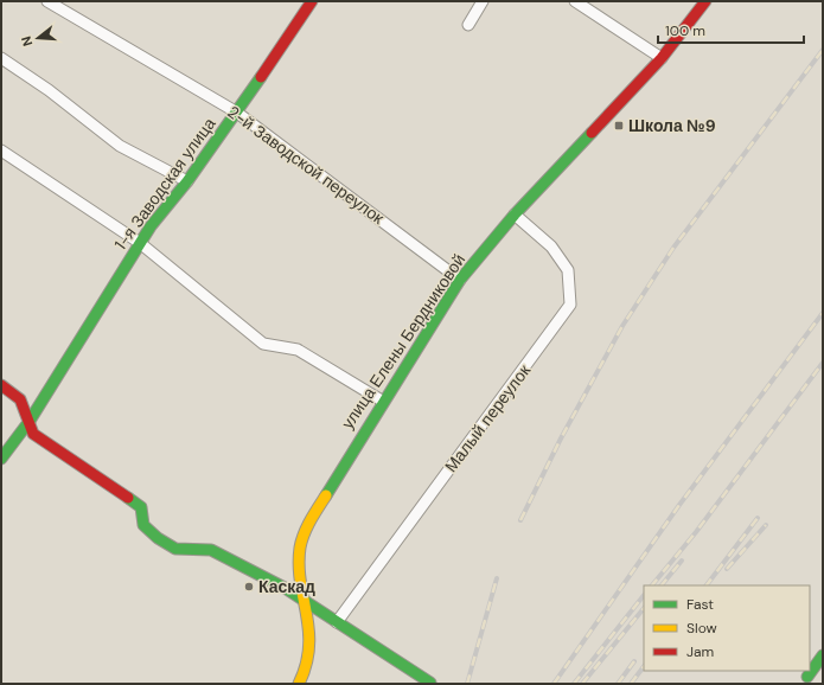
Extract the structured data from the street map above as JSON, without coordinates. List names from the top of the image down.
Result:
{
  "streets": {
    "street": [
      "2-й Заводской переулок",
      "1-я Заводская улица",
      "улица Елены Бердниковой",
      "Малый переулок"
    ]
  },
  "crossings": [
    ["2-й Заводской переулок", "1-я Заводская улица"],
    ["2-й Заводской переулок", "улица Елены Бердниковой"],
    ["улица Елены Бердниковой", "Малый переулок"]
  ],
  "places": {
    "transit": ["Школа №9"],
    "other": ["Каскад"]
  },
  "legend": ["Fast", "Slow", "Jam"],
  "scale_bar": "100 m",
  "north": "left"
}
